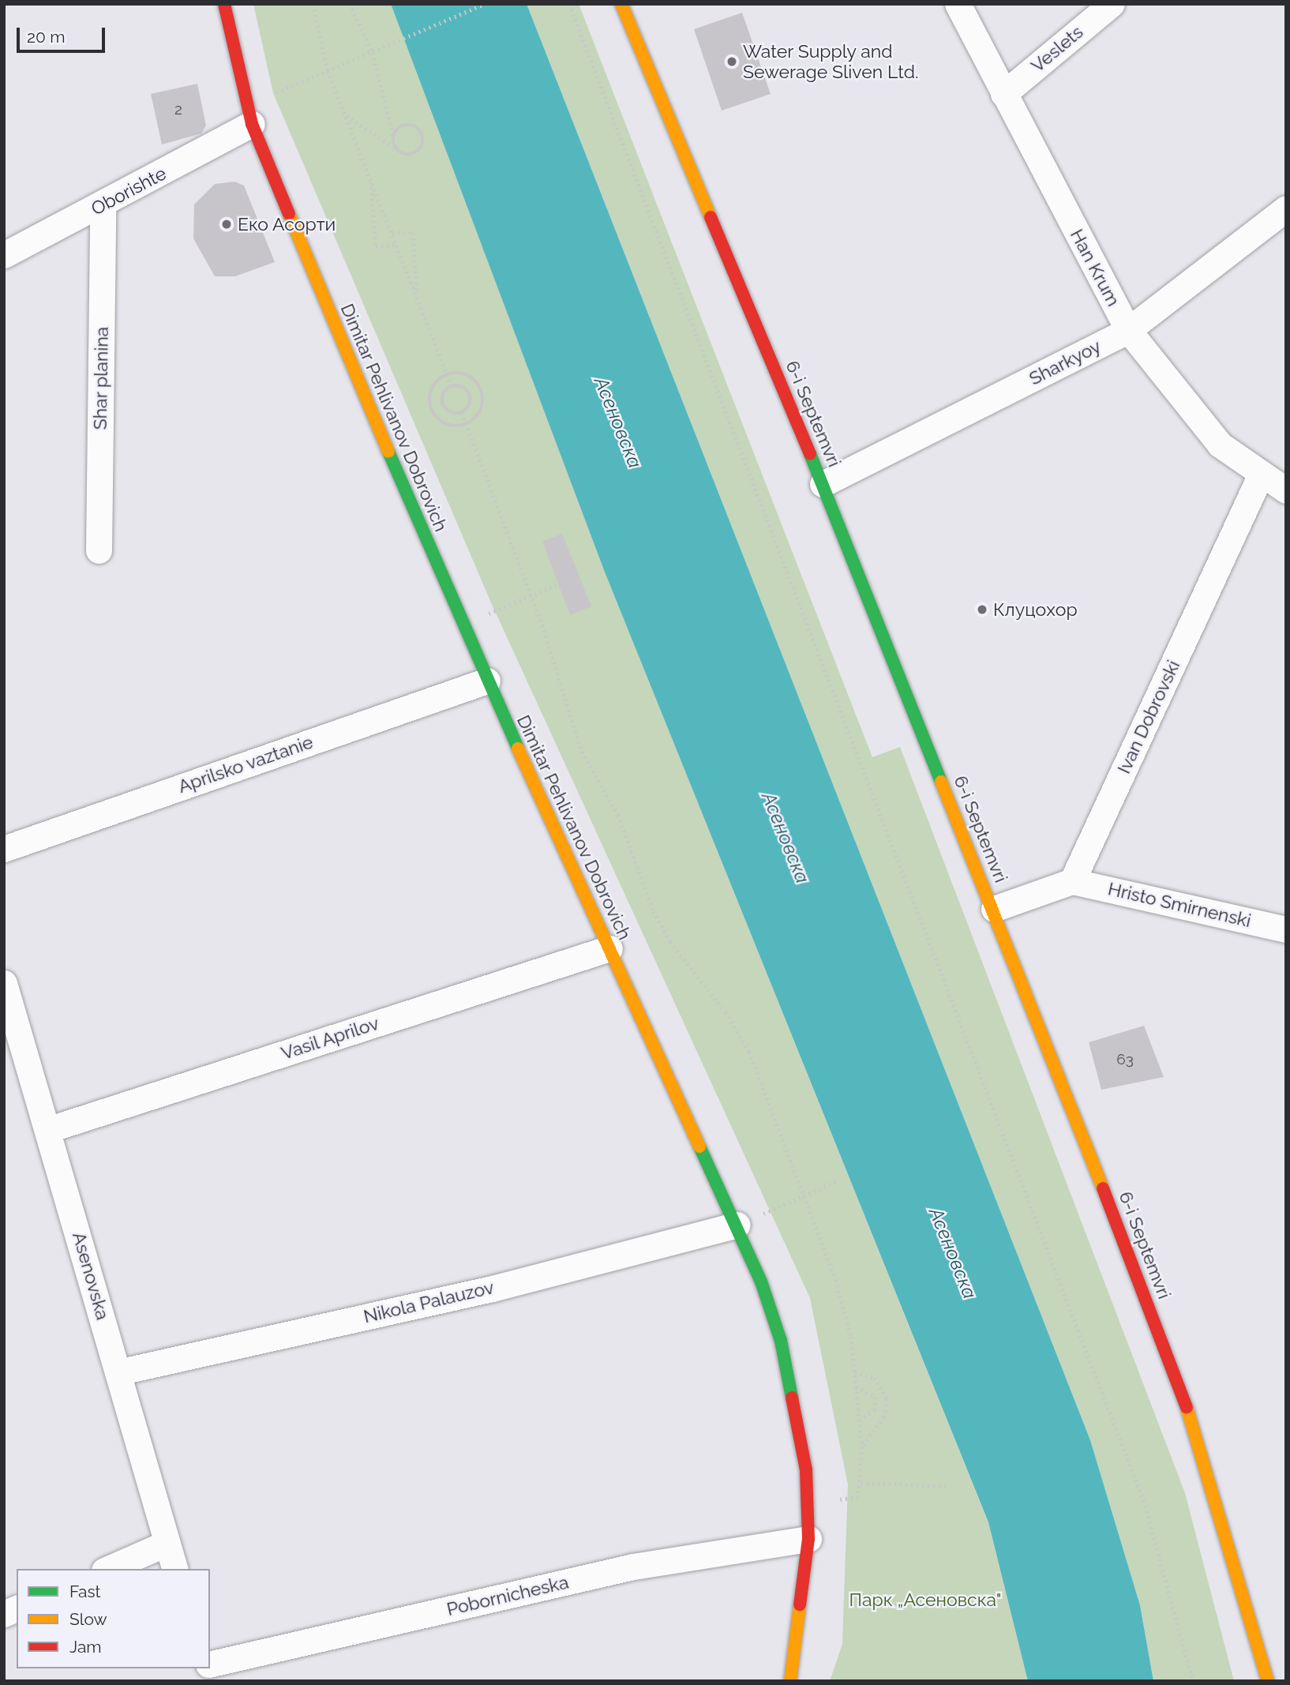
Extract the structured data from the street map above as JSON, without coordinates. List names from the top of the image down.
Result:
{
  "streets": {
    "main road": ["6-i Septemvri", "Dimitar Pehlivanov Dobrovich"],
    "street": [
      "Veslets",
      "Oborishte",
      "Han Krum",
      "Sharkyoy",
      "Shar planina",
      "Ivan Dobrovski",
      "Aprilsko vaztanie",
      "Hristo Smirnenski",
      "Vasil Aprilov",
      "Asenovska",
      "Nikola Palauzov",
      "Pobornicheska"
    ]
  },
  "crossings": [
    ["Veslets", "Han Krum"],
    ["Oborishte", "Shar planina"],
    ["Oborishte", "Dimitar Pehlivanov Dobrovich"],
    ["Han Krum", "Sharkyoy"],
    ["Han Krum", "Ivan Dobrovski"],
    ["Sharkyoy", "6-i Septemvri"],
    ["Dimitar Pehlivanov Dobrovich", "Aprilsko vaztanie"],
    ["Dimitar Pehlivanov Dobrovich", "Vasil Aprilov"],
    ["Dimitar Pehlivanov Dobrovich", "Nikola Palauzov"],
    ["Dimitar Pehlivanov Dobrovich", "Pobornicheska"],
    ["Ivan Dobrovski", "Hristo Smirnenski"],
    ["Vasil Aprilov", "Asenovska"],
    ["Asenovska", "Nikola Palauzov"]
  ],
  "water": ["Асеновска"],
  "parks": ["Парк „Асеновска\""],
  "places": ["Water Supply and Sewerage Sliven Ltd.", "Еко Асорти", "Клуцохор"],
  "house_numbers": ["2", "63"],
  "legend": ["Fast", "Slow", "Jam"],
  "scale_bar": "20 m"
}
